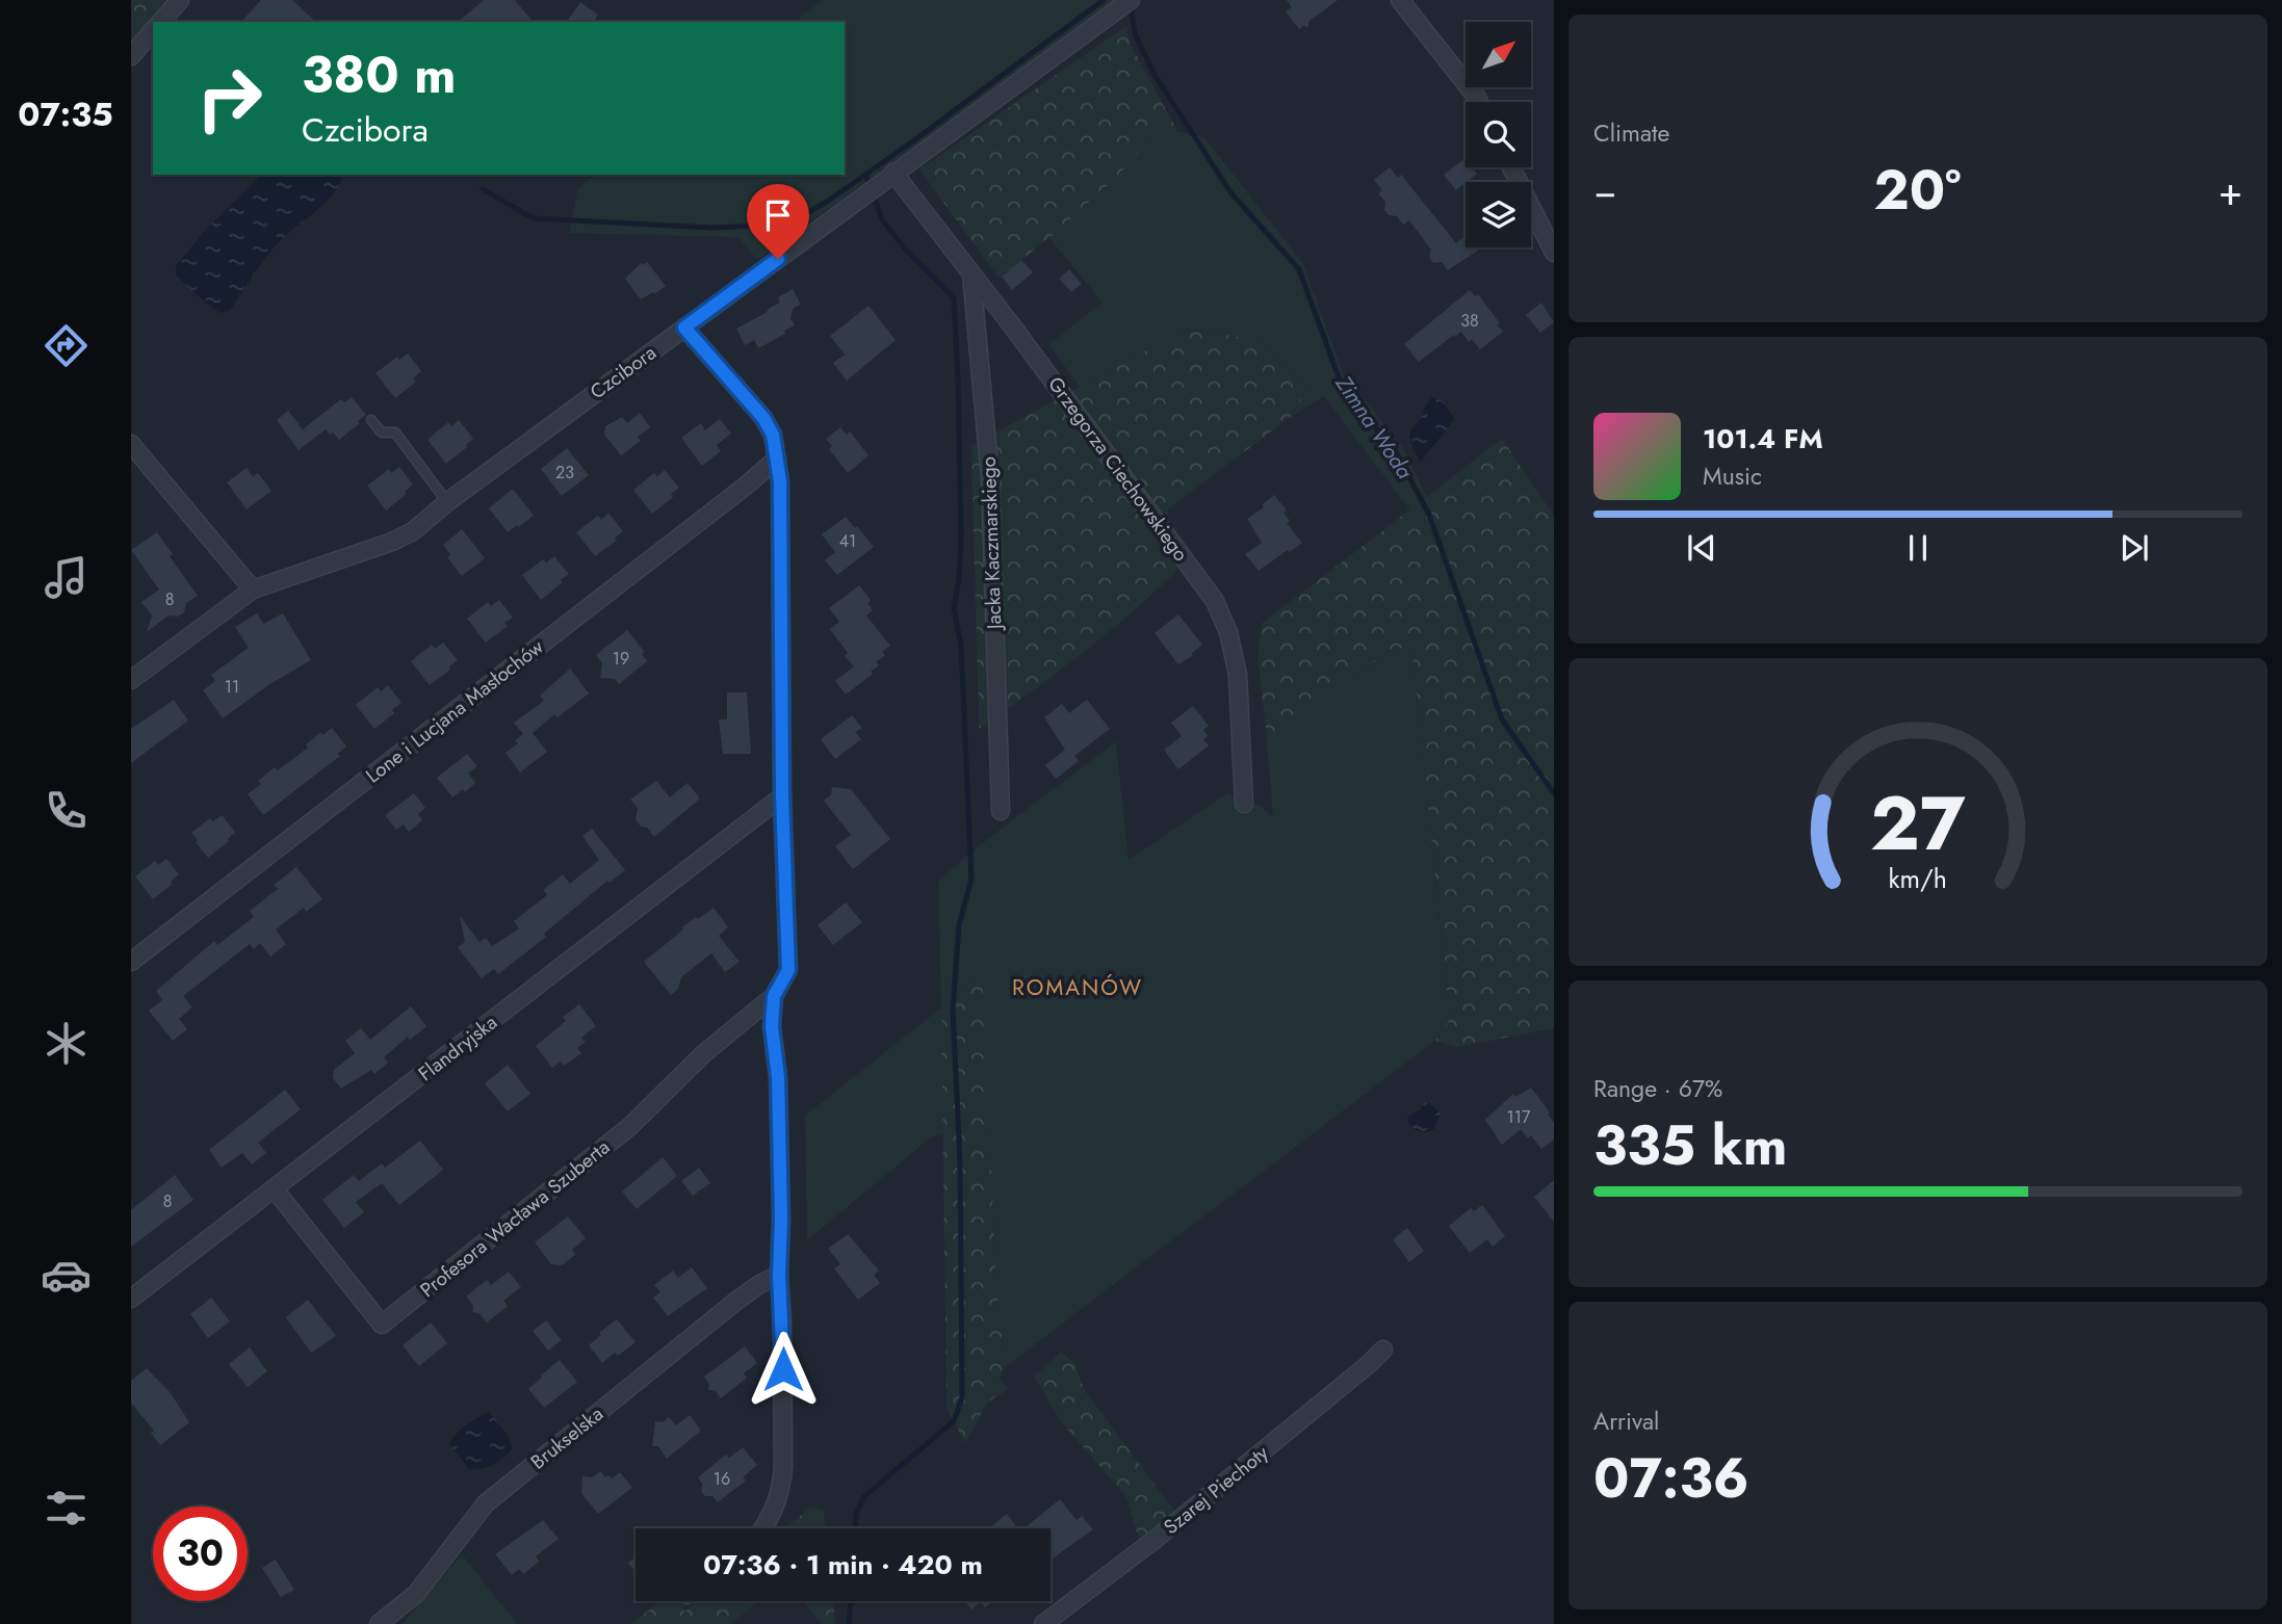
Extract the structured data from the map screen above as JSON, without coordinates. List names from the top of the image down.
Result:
{
  "streets": {
    "street": [
      "Czcibora",
      "Grzegorza Ciechowskiego",
      "Jacka Kaczmarskiego",
      "Lone i Lucjana Masłochów",
      "Flandryjska",
      "Profesora Wacława Szuberta",
      "Brukselska",
      "Szarej Piechoty"
    ]
  },
  "crossings": [
    ["Czcibora", "Grzegorza Ciechowskiego"],
    ["Grzegorza Ciechowskiego", "Jacka Kaczmarskiego"],
    ["Flandryjska", "Profesora Wacława Szuberta"]
  ],
  "districts": ["ROMANÓW"],
  "water": ["Zimna Woda"],
  "house_numbers": [
    "38",
    "23",
    "41",
    "8",
    "19",
    "11",
    "117",
    "8",
    "16"
  ],
  "north": "top right",
  "page": {
    "tabs": "07:35",
    "tile": [
      "Climate",
      ["Range · 67%", "335 km"],
      ["Arrival", "07:36"]
    ],
    "turn": ["380 m", "Czcibora"],
    "heat": ["−", "20°", "+"],
    "song": ["101.4 FM", "Music"],
    "limit": "30",
    "trip": "07:36 · 1 min · 420 m",
    "gauge": ["27", "km/h"]
  }
}
